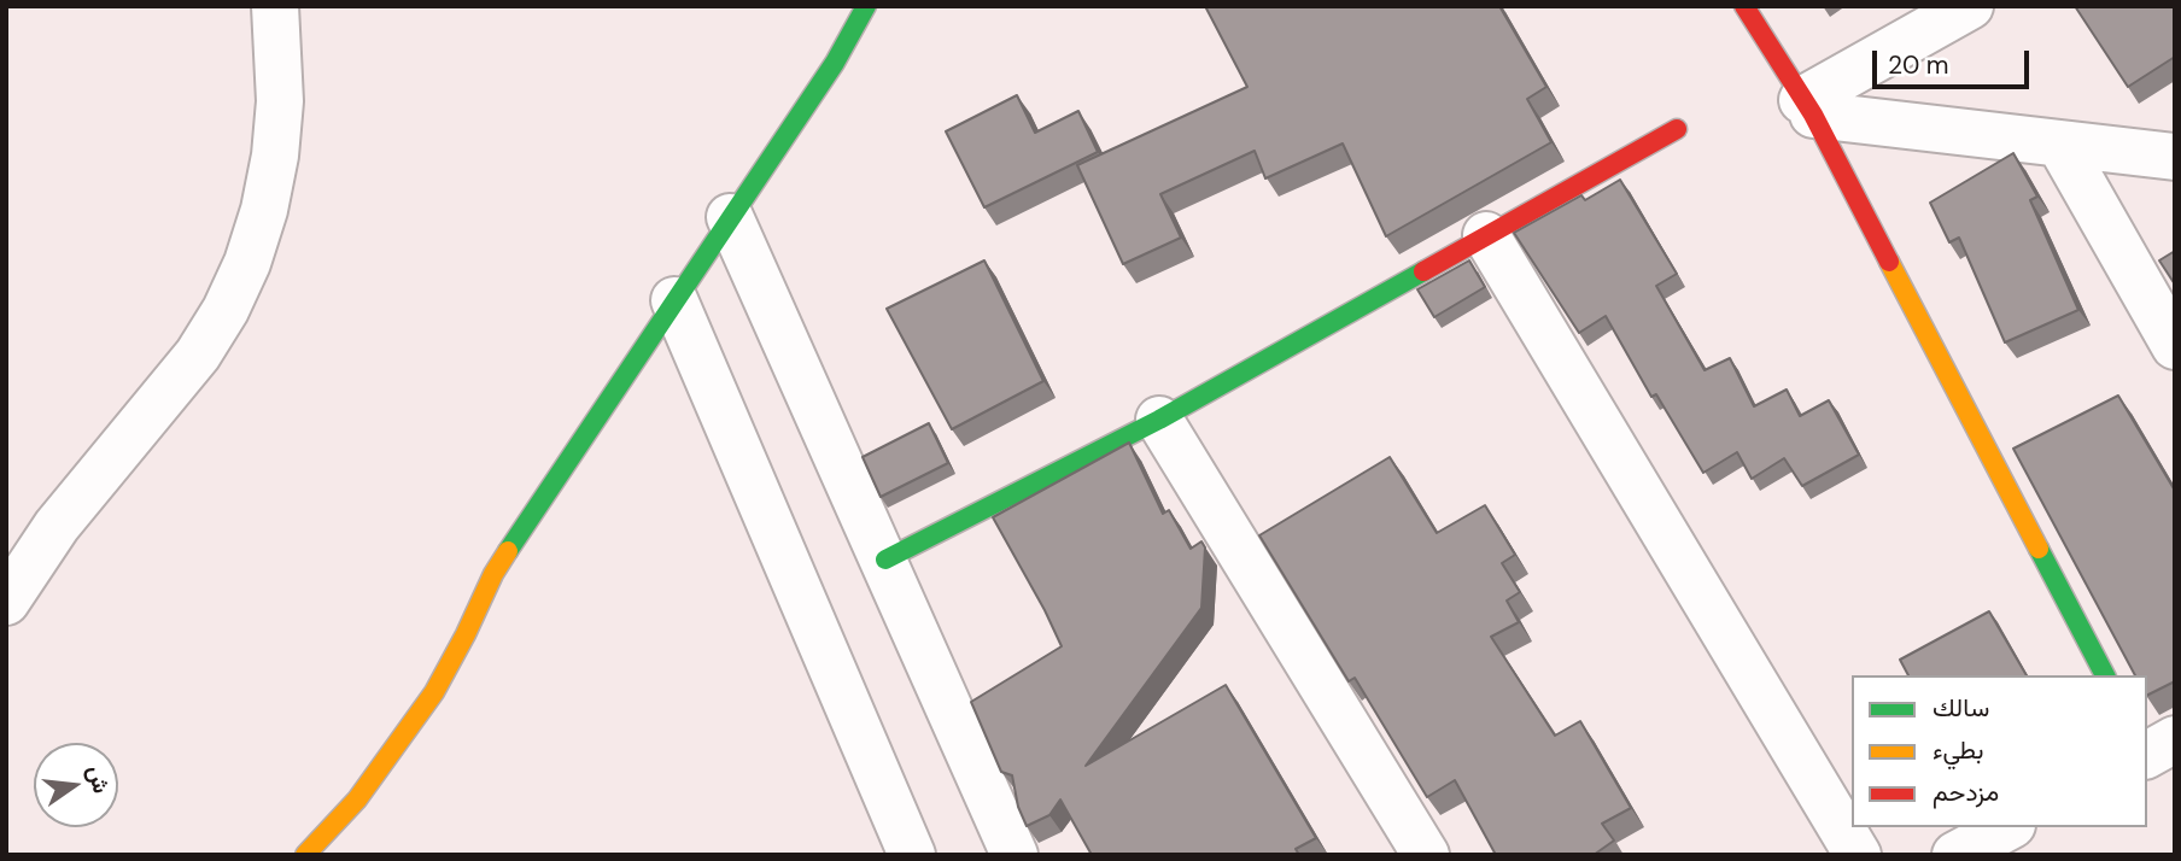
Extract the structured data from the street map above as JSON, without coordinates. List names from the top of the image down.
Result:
{
  "legend": ["سالك", "بطيء", "مزدحم"],
  "scale_bar": "20 m",
  "north": "right"
}
